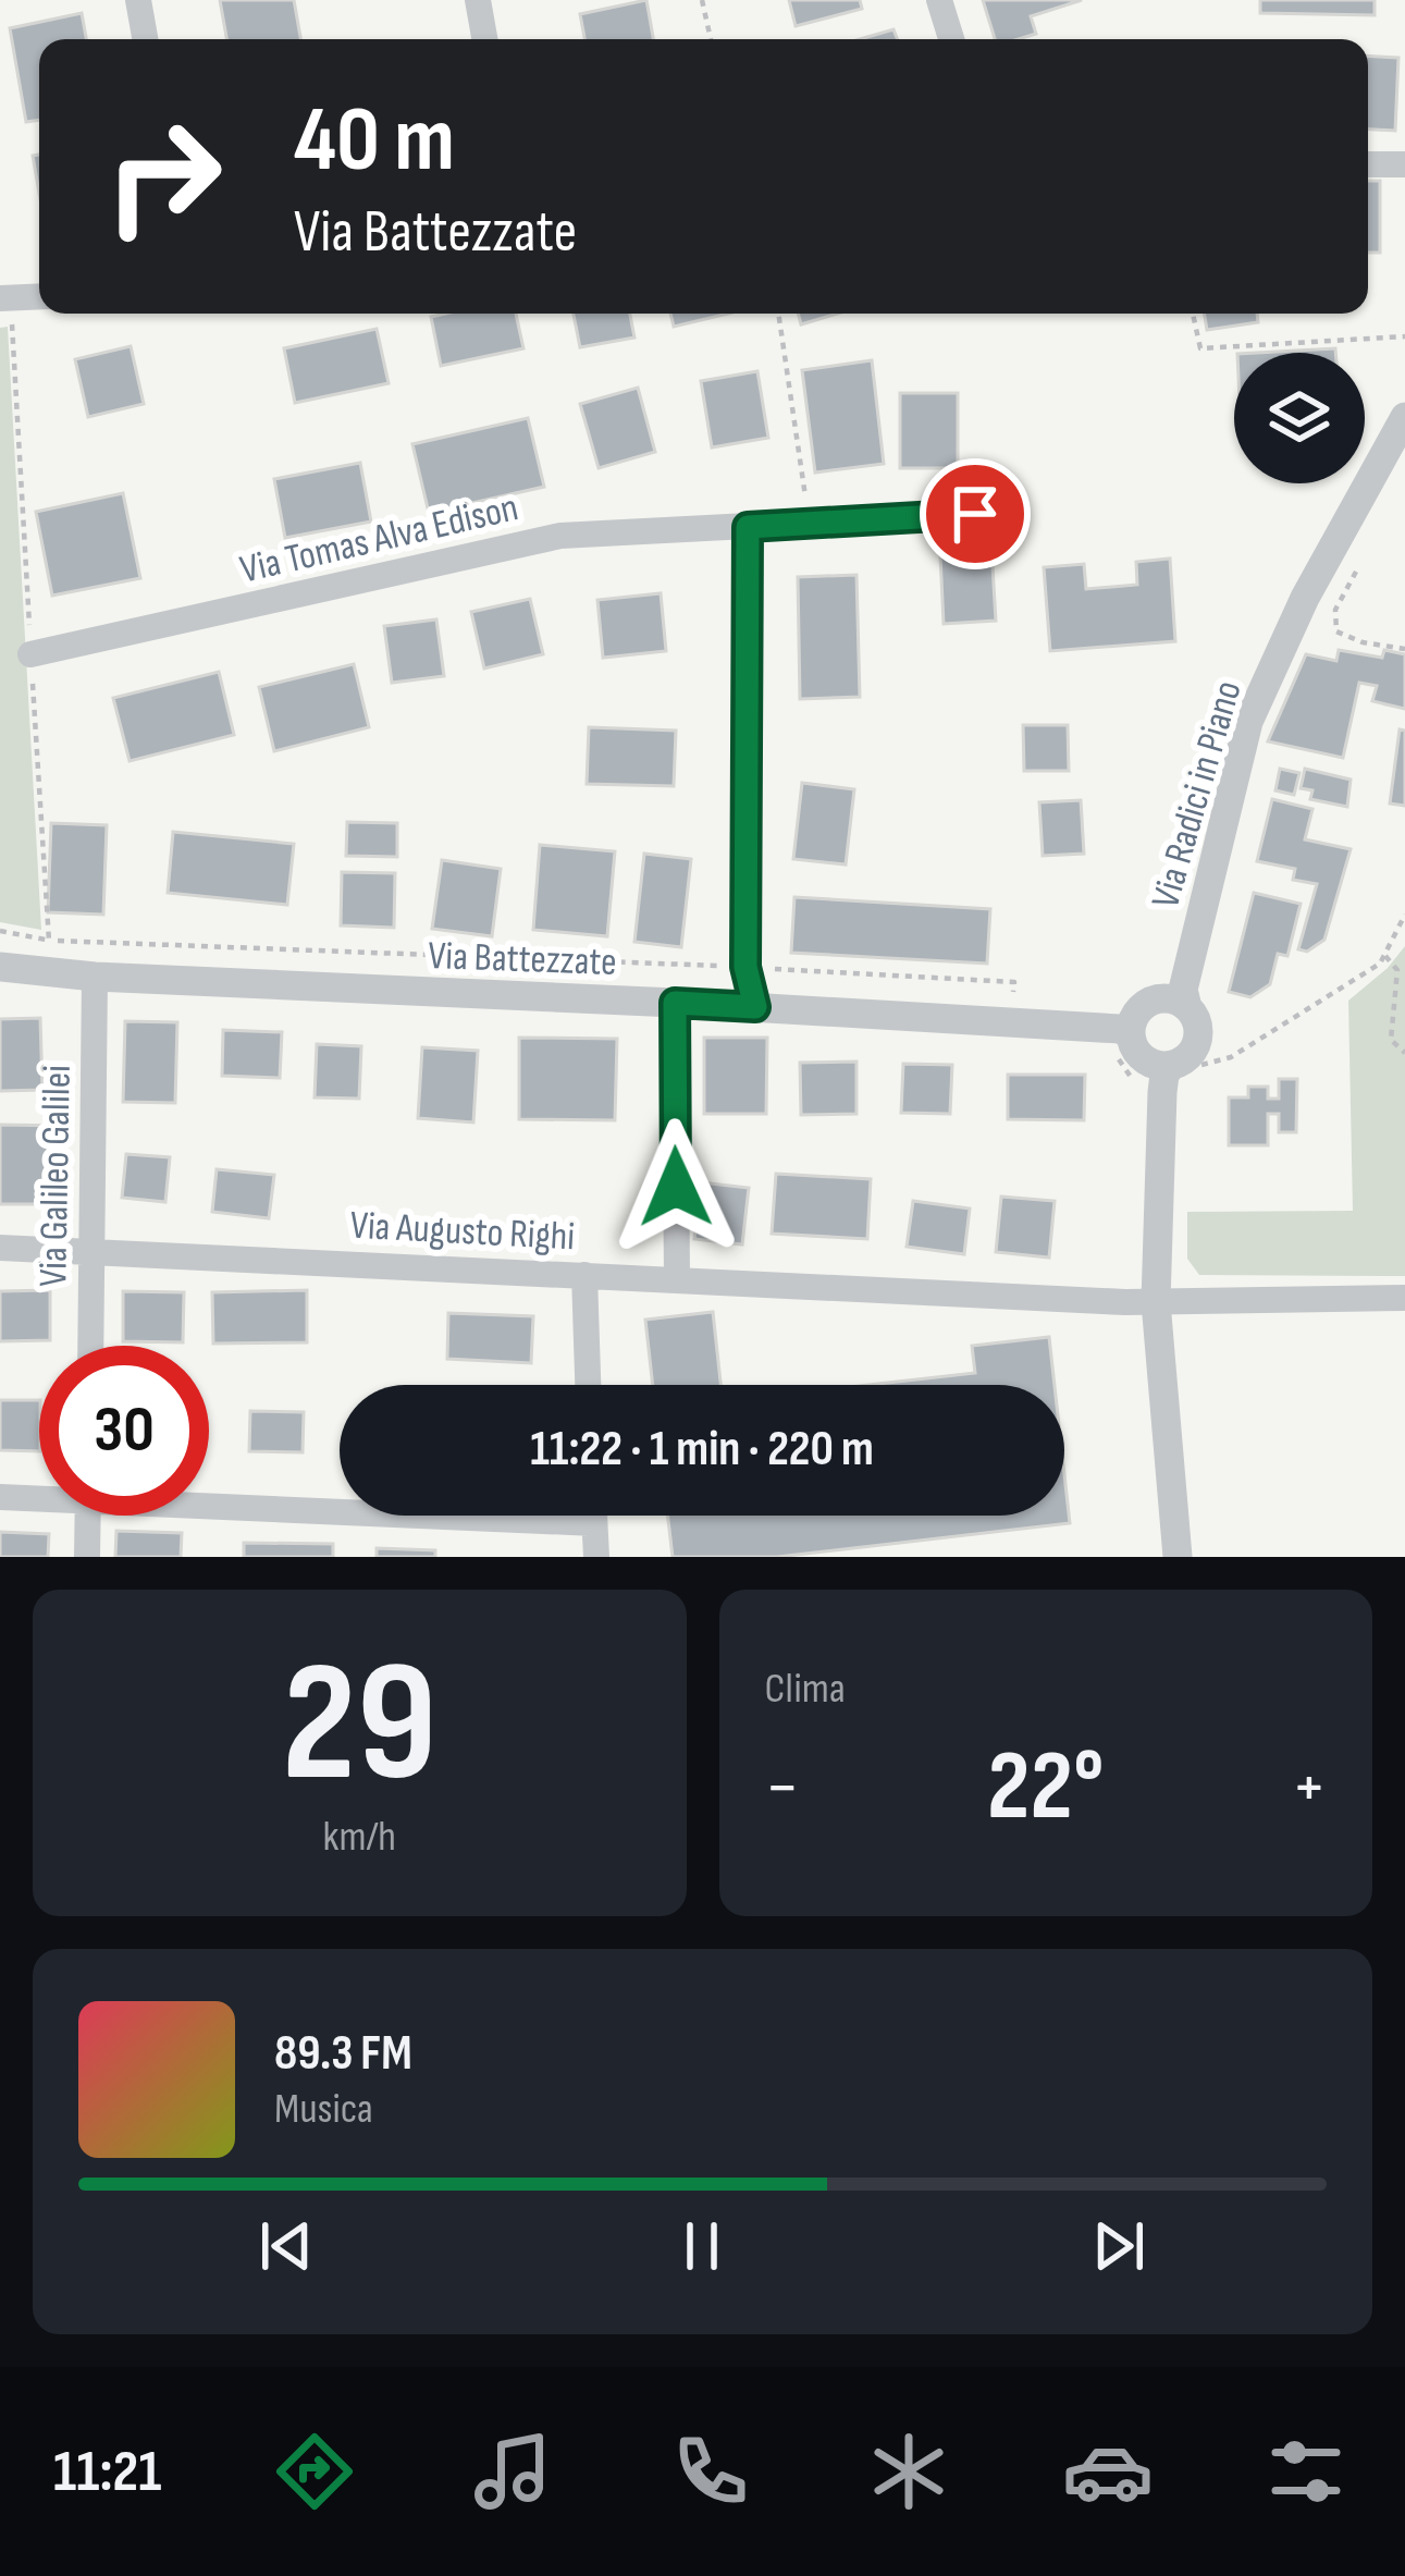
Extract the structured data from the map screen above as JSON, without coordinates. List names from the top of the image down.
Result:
{
  "streets": {
    "street": [
      "Via Tomas Alva Edison",
      "Via Radici in Piano",
      "Via Battezzate",
      "Via Galileo Galilei",
      "Via Augusto Righi"
    ]
  },
  "crossings": [
    ["Via Radici in Piano", "Via Battezzate"],
    ["Via Radici in Piano", "Via Augusto Righi"],
    ["Via Battezzate", "Via Galileo Galilei"],
    ["Via Galileo Galilei", "Via Augusto Righi"]
  ],
  "page": {
    "turn": ["40 m", "Via Battezzate"],
    "limit": "30",
    "trip": "11:22 · 1 min · 220 m",
    "tile": [
      ["29", "km/h"],
      "Clima"
    ],
    "heat": ["−", "22°", "+"],
    "song": ["89.3 FM", "Musica"],
    "tabs": "11:21"
  }
}
